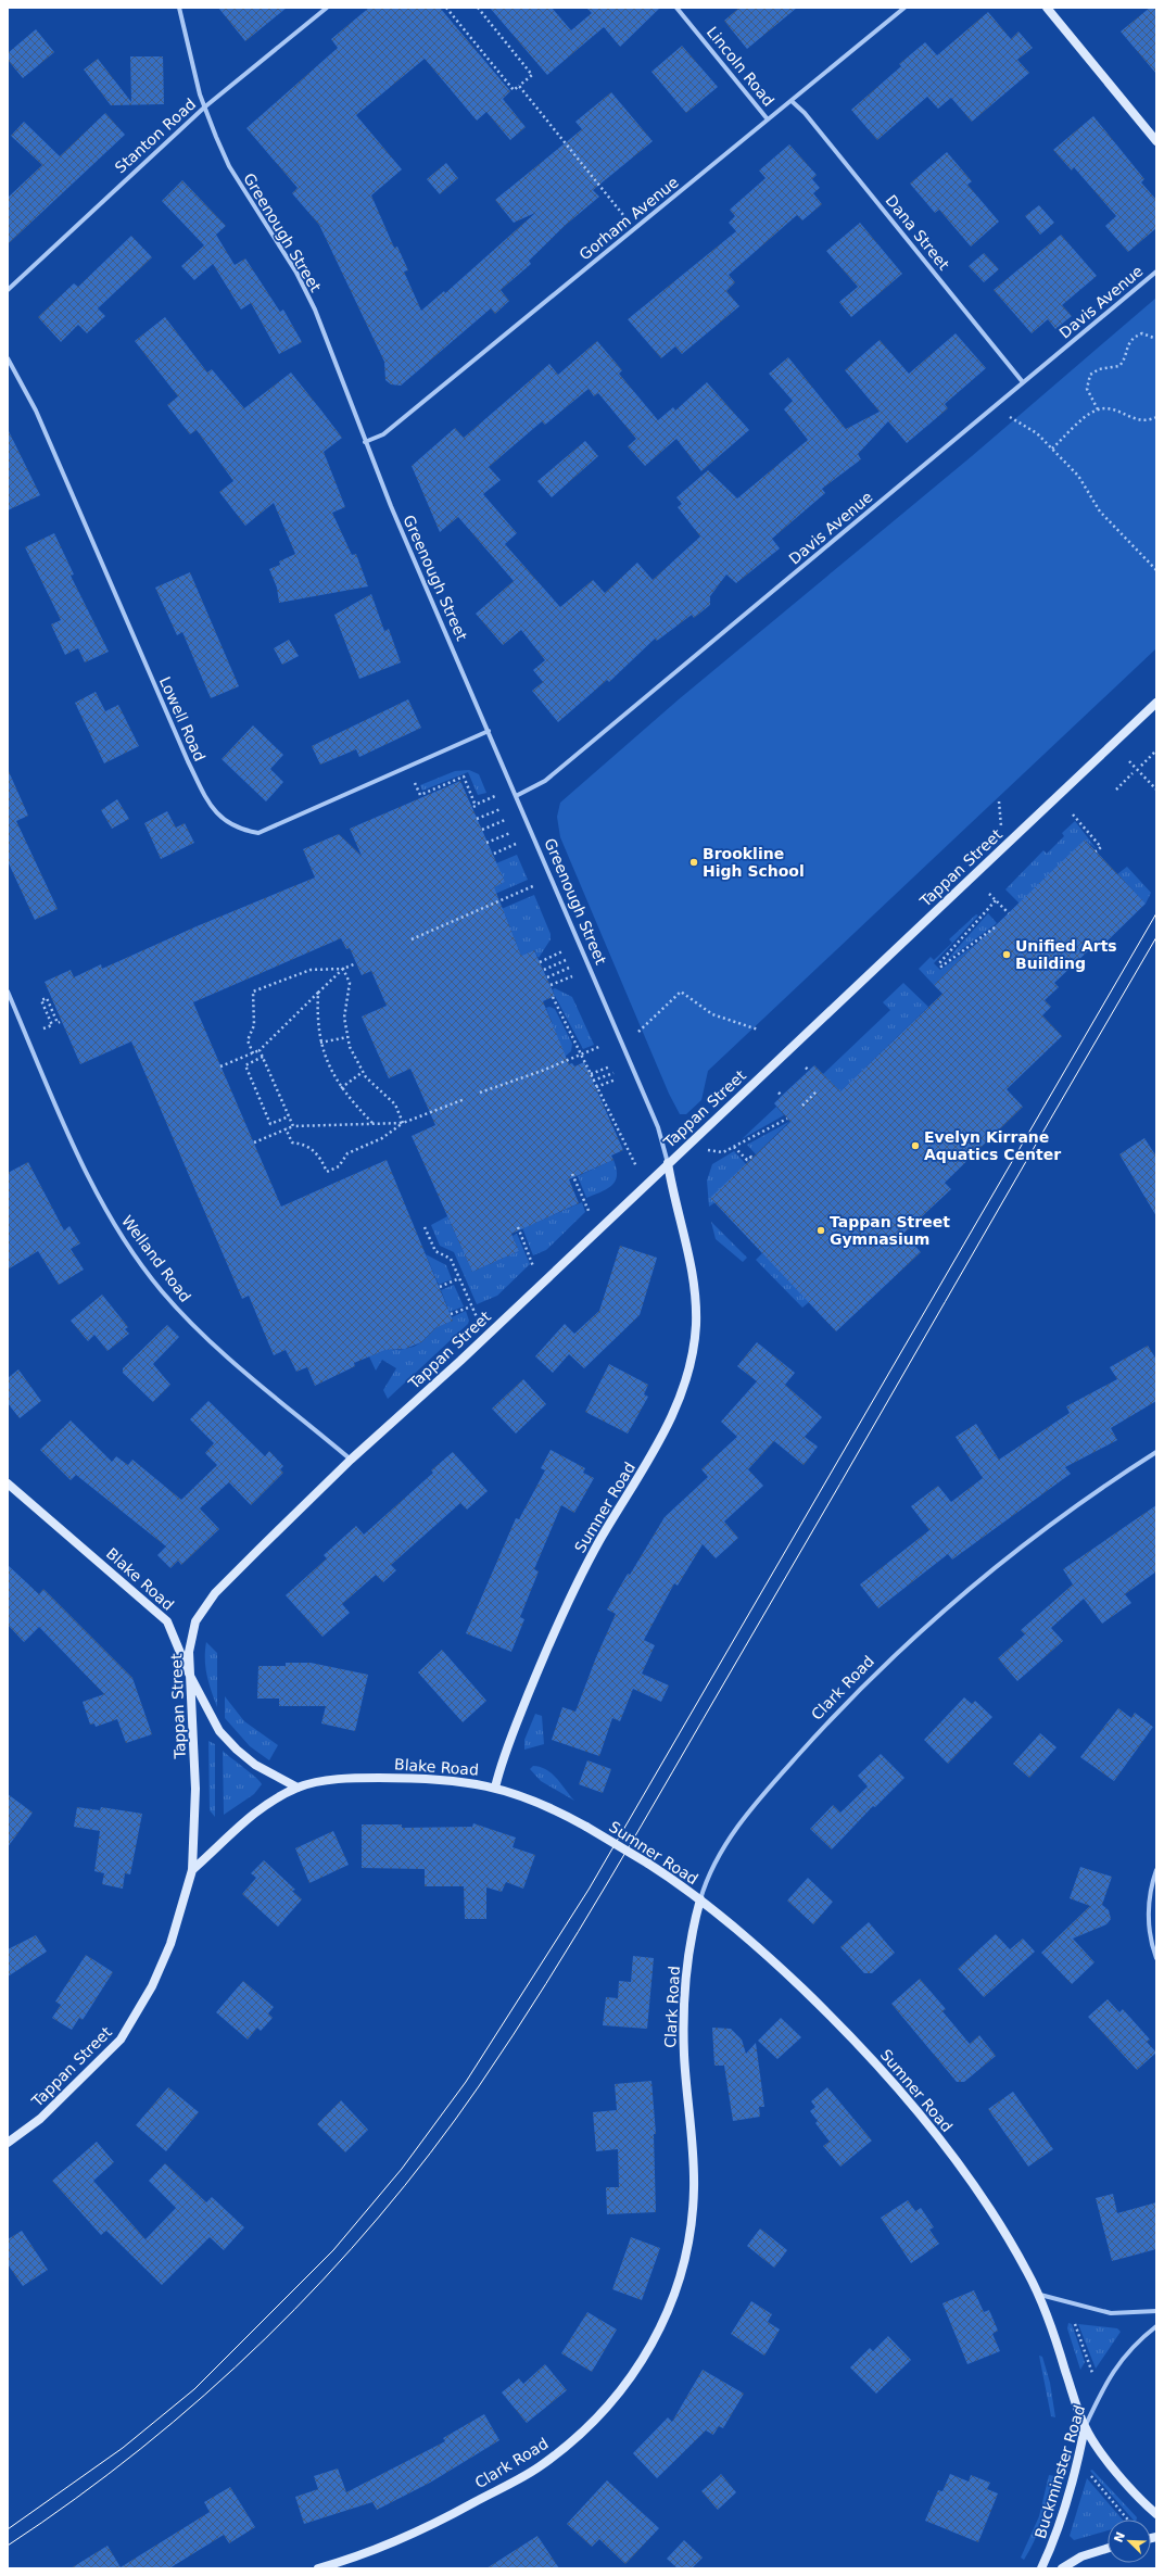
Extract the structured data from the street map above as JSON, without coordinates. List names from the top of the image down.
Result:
{
  "streets": {
    "street": [
      "Lincoln Road",
      "Stanton Road",
      "Gorham Avenue",
      "Greenough Street",
      "Dana Street",
      "Davis Avenue",
      "Lowell Road",
      "Tappan Street",
      "Welland Road",
      "Sumner Road",
      "Blake Road",
      "Clark Road",
      "Buckminster Road"
    ]
  },
  "crossings": [
    ["Lincoln Road", "Gorham Avenue"],
    ["Stanton Road", "Greenough Street"],
    ["Gorham Avenue", "Greenough Street"],
    ["Gorham Avenue", "Dana Street"],
    ["Greenough Street", "Davis Avenue"],
    ["Greenough Street", "Lowell Road"],
    ["Greenough Street", "Tappan Street"],
    ["Greenough Street", "Sumner Road"],
    ["Dana Street", "Davis Avenue"],
    ["Tappan Street", "Welland Road"],
    ["Tappan Street", "Sumner Road"],
    ["Tappan Street", "Blake Road"],
    ["Sumner Road", "Blake Road"],
    ["Sumner Road", "Clark Road"],
    ["Sumner Road", "Buckminster Road"]
  ],
  "places": [
    "Brookline High School",
    "Unified Arts Building",
    "Evelyn Kirrane Aquatics Center",
    "Tappan Street Gymnasium"
  ],
  "north": "top left"
}
